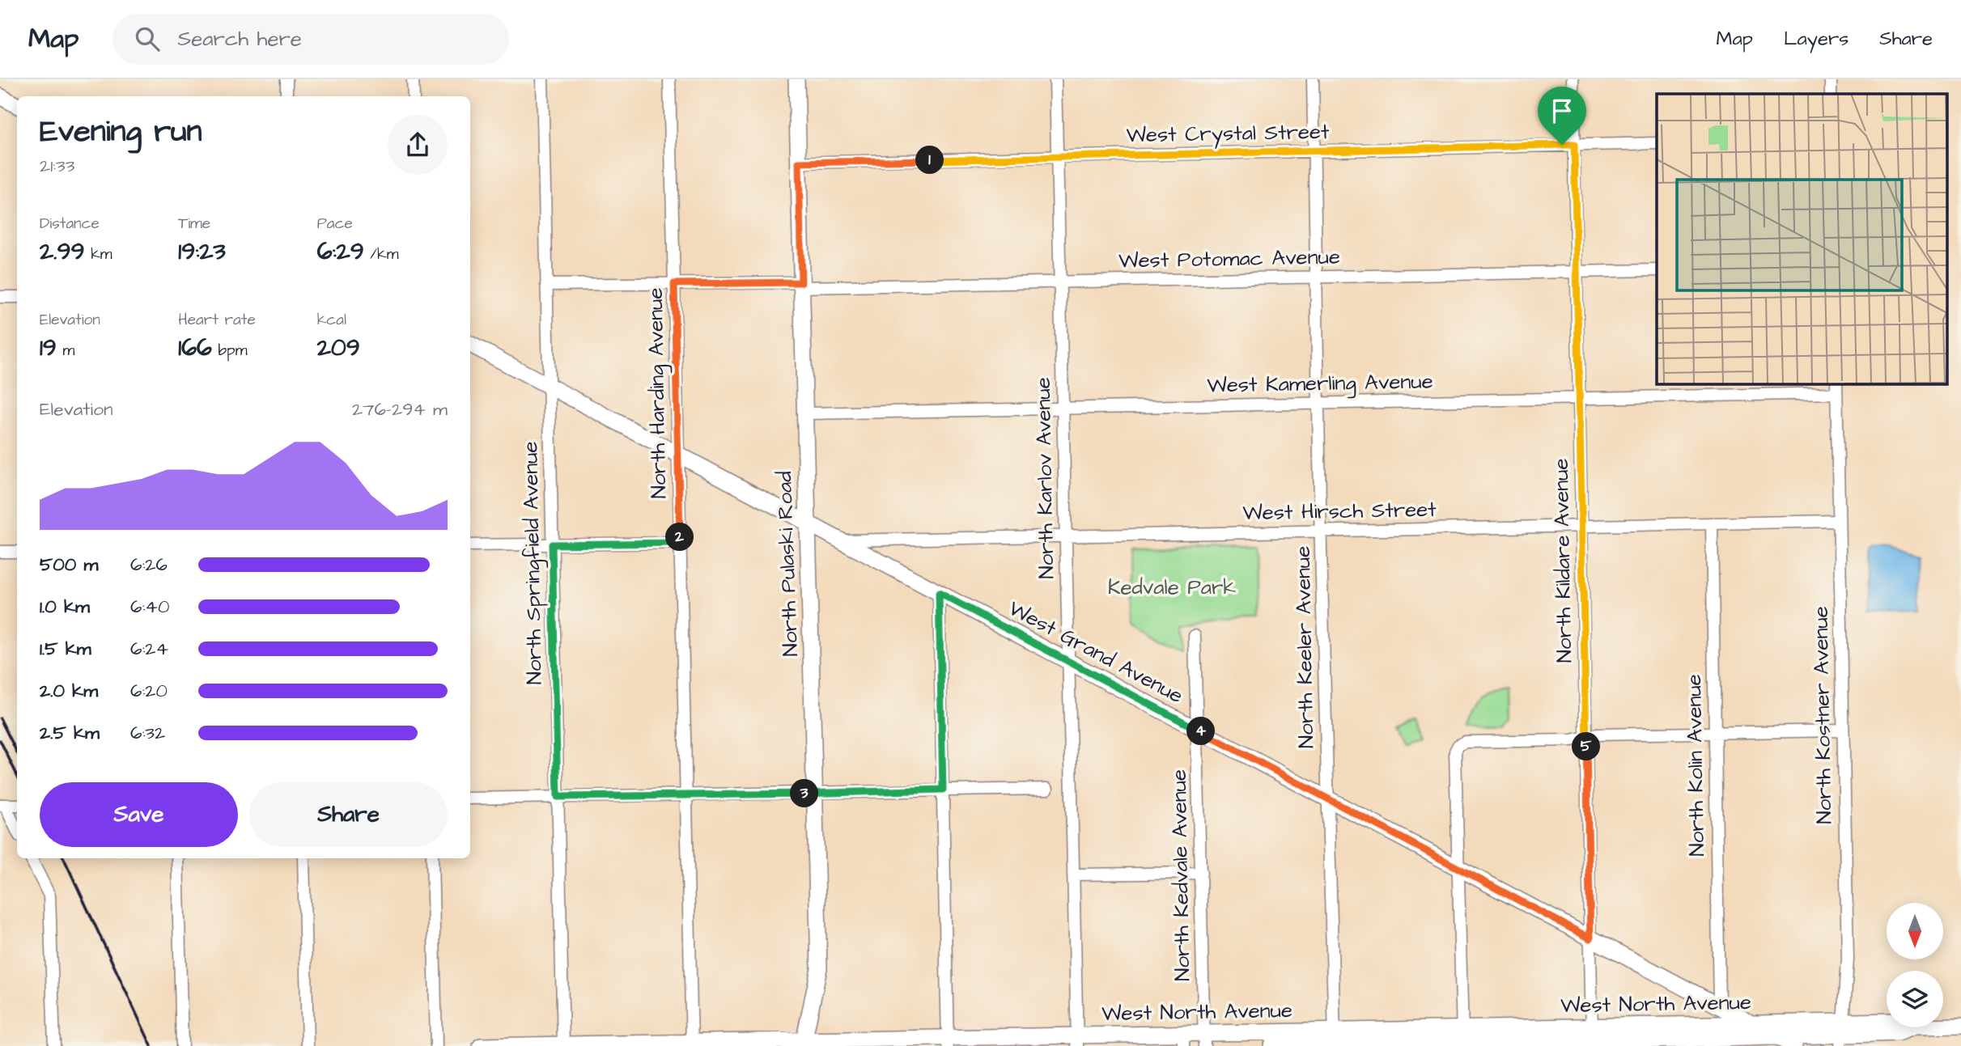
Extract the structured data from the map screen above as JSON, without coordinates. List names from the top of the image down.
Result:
{
  "streets": {
    "main road": ["North Pulaski Road", "West Grand Avenue", "West North Avenue"],
    "street": [
      "West Crystal Street",
      "West Potomac Avenue",
      "West Kamerling Avenue",
      "North Harding Avenue",
      "North Karlov Avenue",
      "West Hirsch Street",
      "North Kildare Avenue",
      "North Springfield Avenue",
      "North Keeler Avenue",
      "North Kostner Avenue",
      "North Kolin Avenue",
      "North Kedvale Avenue"
    ]
  },
  "crossings": [
    ["West Crystal Street", "North Karlov Avenue"],
    ["West Crystal Street", "North Kildare Avenue"],
    ["West Crystal Street", "North Pulaski Road"],
    ["West Crystal Street", "North Keeler Avenue"],
    ["West Potomac Avenue", "North Harding Avenue"],
    ["West Potomac Avenue", "North Karlov Avenue"],
    ["West Potomac Avenue", "North Kildare Avenue"],
    ["West Potomac Avenue", "North Springfield Avenue"],
    ["West Potomac Avenue", "North Pulaski Road"],
    ["West Potomac Avenue", "North Keeler Avenue"],
    ["West Kamerling Avenue", "North Karlov Avenue"],
    ["West Kamerling Avenue", "North Kildare Avenue"],
    ["West Kamerling Avenue", "North Pulaski Road"],
    ["West Kamerling Avenue", "North Keeler Avenue"],
    ["West Kamerling Avenue", "North Kostner Avenue"],
    ["North Harding Avenue", "West Grand Avenue"],
    ["North Harding Avenue", "West North Avenue"],
    ["North Karlov Avenue", "West Hirsch Street"],
    ["North Karlov Avenue", "West Grand Avenue"],
    ["North Karlov Avenue", "West North Avenue"],
    ["West Hirsch Street", "North Kildare Avenue"],
    ["West Hirsch Street", "North Keeler Avenue"],
    ["West Hirsch Street", "West Grand Avenue"],
    ["West Hirsch Street", "North Kostner Avenue"],
    ["West Hirsch Street", "North Kolin Avenue"],
    ["North Kildare Avenue", "West Grand Avenue"],
    ["North Kildare Avenue", "West North Avenue"],
    ["North Springfield Avenue", "West Grand Avenue"],
    ["North Springfield Avenue", "West North Avenue"],
    ["North Pulaski Road", "West Grand Avenue"],
    ["North Pulaski Road", "West North Avenue"],
    ["North Keeler Avenue", "West Grand Avenue"],
    ["North Keeler Avenue", "West North Avenue"],
    ["West Grand Avenue", "North Kolin Avenue"],
    ["West Grand Avenue", "North Kedvale Avenue"],
    ["West Grand Avenue", "West North Avenue"],
    ["North Kostner Avenue", "West North Avenue"],
    ["North Kedvale Avenue", "West North Avenue"]
  ],
  "parks": ["Kedvale Park"],
  "north": "bottom",
  "page": {
    "header": "Map",
    "search": "Search here",
    "nav": ["Map", "Layers", "Share"],
    "heading": ["Evening run", "21:33"],
    "pins": [
      "1",
      "2",
      "4",
      "5",
      "3"
    ],
    "stats": [
      ["Distance", "2.99 km"],
      ["Time", "19:23"],
      ["Pace", "6:29 /km"],
      ["Elevation", "19 m"],
      ["Heart rate", "166 bpm"],
      ["kcal", "209"]
    ],
    "chart": ["Elevation", "276–294 m"],
    "list": [
      {
        "name": "500 m",
        "note": "6:26"
      },
      {
        "name": "1.0 km",
        "note": "6:40"
      },
      {
        "name": "1.5 km",
        "note": "6:24"
      },
      {
        "name": "2.0 km",
        "note": "6:20"
      },
      {
        "name": "2.5 km",
        "note": "6:32"
      }
    ],
    "buttons": ["Save", "Share"]
  }
}
